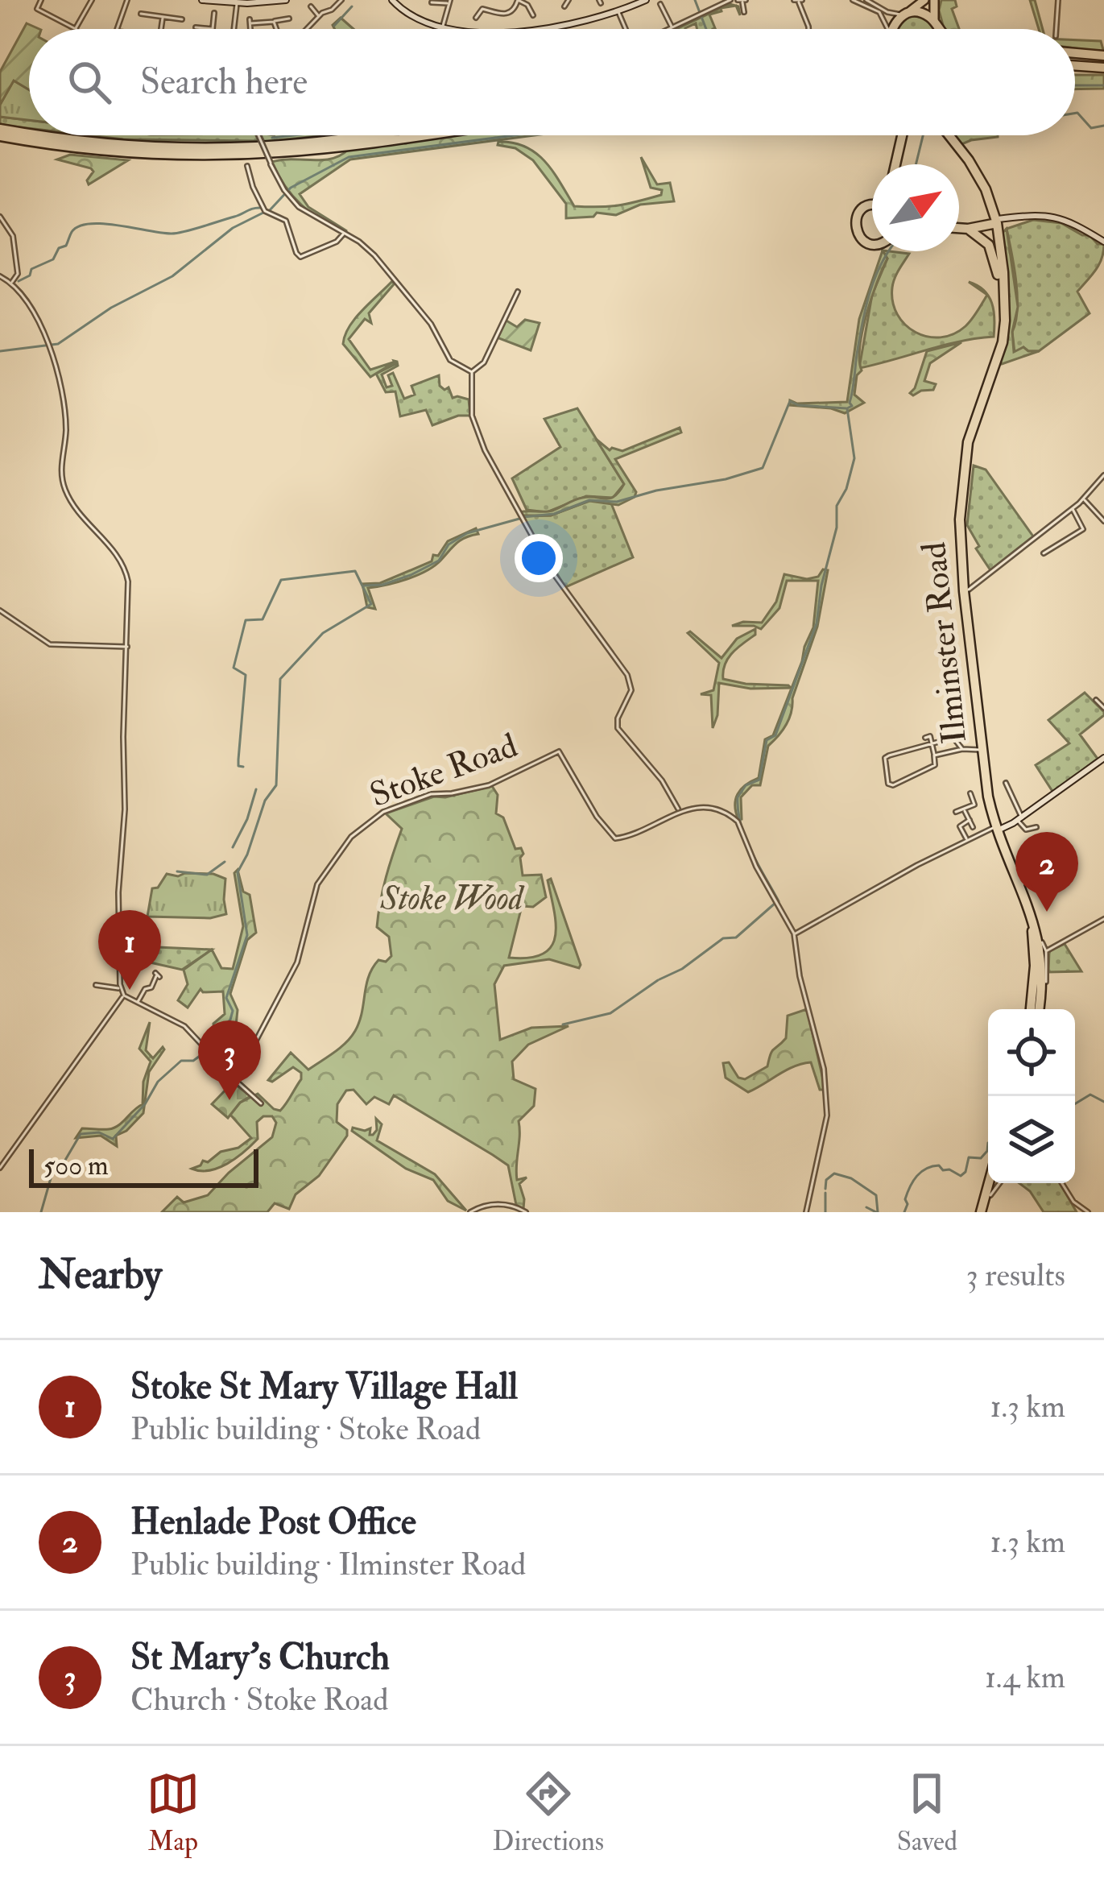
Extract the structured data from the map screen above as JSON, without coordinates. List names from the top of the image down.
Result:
{
  "streets": {
    "highway": ["Ilminster Road"],
    "street": ["Stoke Road"]
  },
  "parks": ["Stoke Wood"],
  "scale_bar": "500 m",
  "north": "top right",
  "page": {
    "search": "Search here",
    "pins": ["2", "1", "3"],
    "scale": "500 m",
    "heading": ["Nearby", "3 results"],
    "list": [
      {
        "mark": "1",
        "name": "Stoke St Mary Village Hall",
        "note": "Public building · Stoke Road",
        "value": "1.3 km"
      },
      {
        "mark": "2",
        "name": "Henlade Post Office",
        "note": "Public building · Ilminster Road",
        "value": "1.3 km"
      },
      {
        "mark": "3",
        "name": "St Mary's Church",
        "note": "Church · Stoke Road",
        "value": "1.4 km"
      }
    ],
    "nav": ["Map", "Directions", "Saved"]
  }
}
